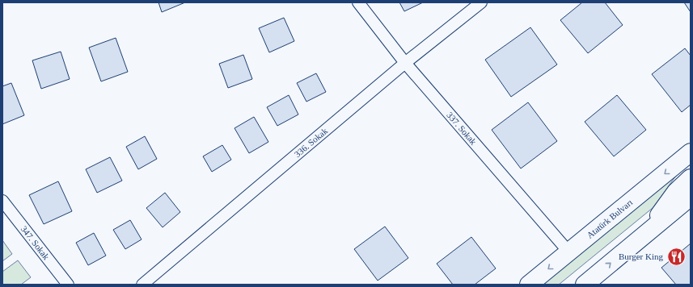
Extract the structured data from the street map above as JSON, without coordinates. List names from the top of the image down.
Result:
{
  "streets": {
    "main road": ["Atatürk Bulvarı"],
    "street": ["337. Sokak", "336. Sokak", "347. Sokak"]
  },
  "crossings": [
    ["337. Sokak", "336. Sokak"],
    ["337. Sokak", "Atatürk Bulvarı"]
  ],
  "places": {
    "restaurant": ["Burger King"]
  }
}
